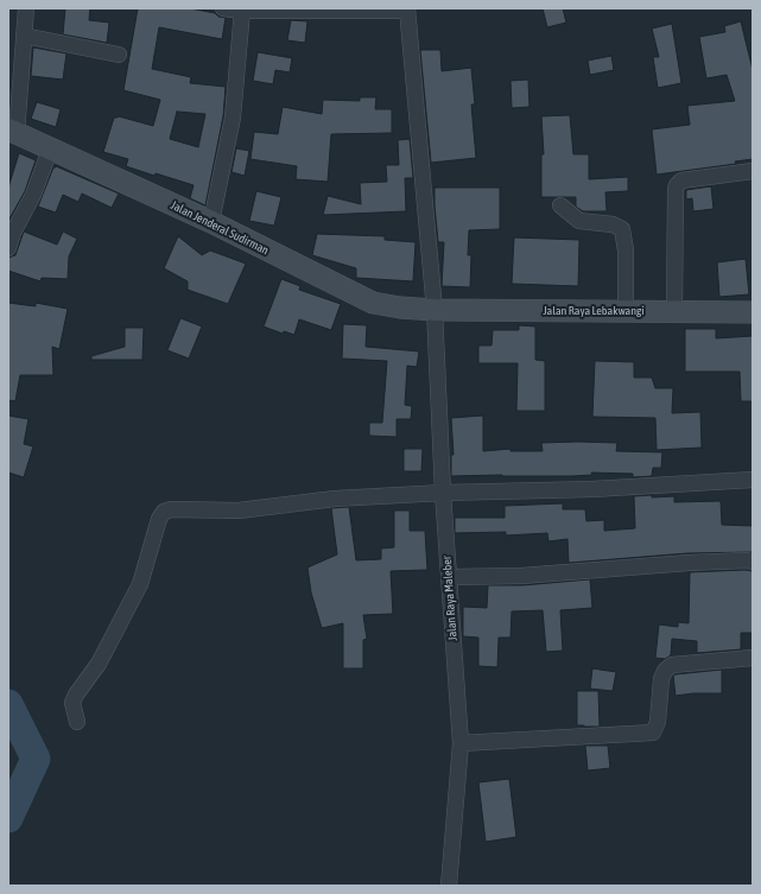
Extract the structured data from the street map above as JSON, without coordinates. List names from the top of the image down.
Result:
{
  "streets": {
    "main road": ["Jalan Jenderal Sudirman", "Jalan Raya Lebakwangi"],
    "street": ["Jalan Raya Maleber"]
  },
  "crossings": [
    ["Jalan Jenderal Sudirman", "Jalan Raya Lebakwangi"],
    ["Jalan Jenderal Sudirman", "Jalan Raya Maleber"],
    ["Jalan Raya Lebakwangi", "Jalan Raya Maleber"]
  ]
}
